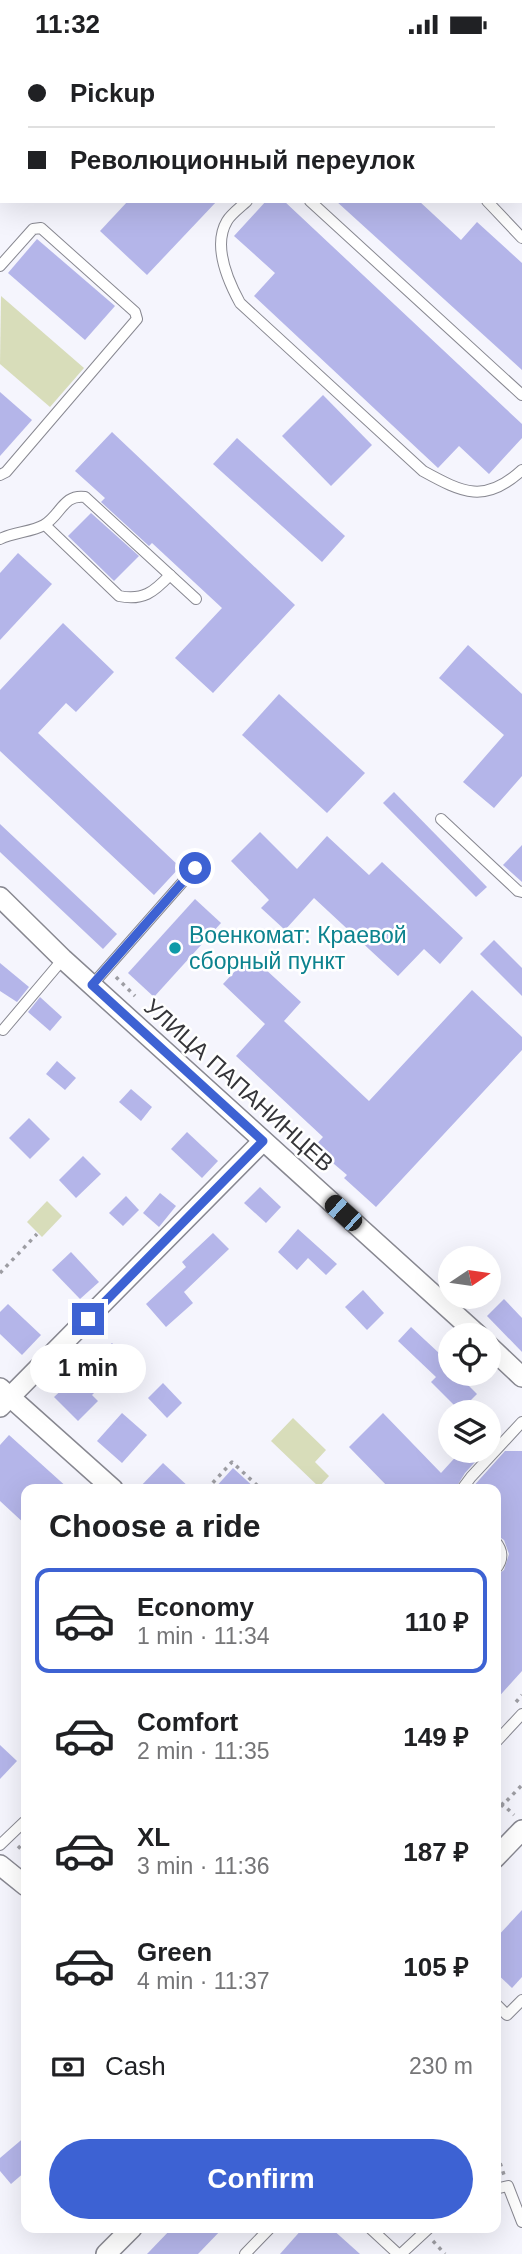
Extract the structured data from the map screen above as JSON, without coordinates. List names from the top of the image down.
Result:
{
  "streets": {
    "street": ["УЛИЦА ПАПАНИНЦЕВ"]
  },
  "places": ["Военкомат: Краевой сборный пункт"],
  "north": "right",
  "page": {
    "status": "11:32",
    "banner": ["Pickup", "Революционный переулок"],
    "bubble": "1 min",
    "heading": "Choose a ride",
    "list": [
      {
        "name": "Economy",
        "note": "1 min · 11:34",
        "value": "110 ₽"
      },
      {
        "name": "Comfort",
        "note": "2 min · 11:35",
        "value": "149 ₽"
      },
      {
        "name": "XL",
        "note": "3 min · 11:36",
        "value": "187 ₽"
      },
      {
        "name": "Green",
        "note": "4 min · 11:37",
        "value": "105 ₽"
      }
    ],
    "pay": ["Cash", "230 m"],
    "buttons": "Confirm"
  }
}
